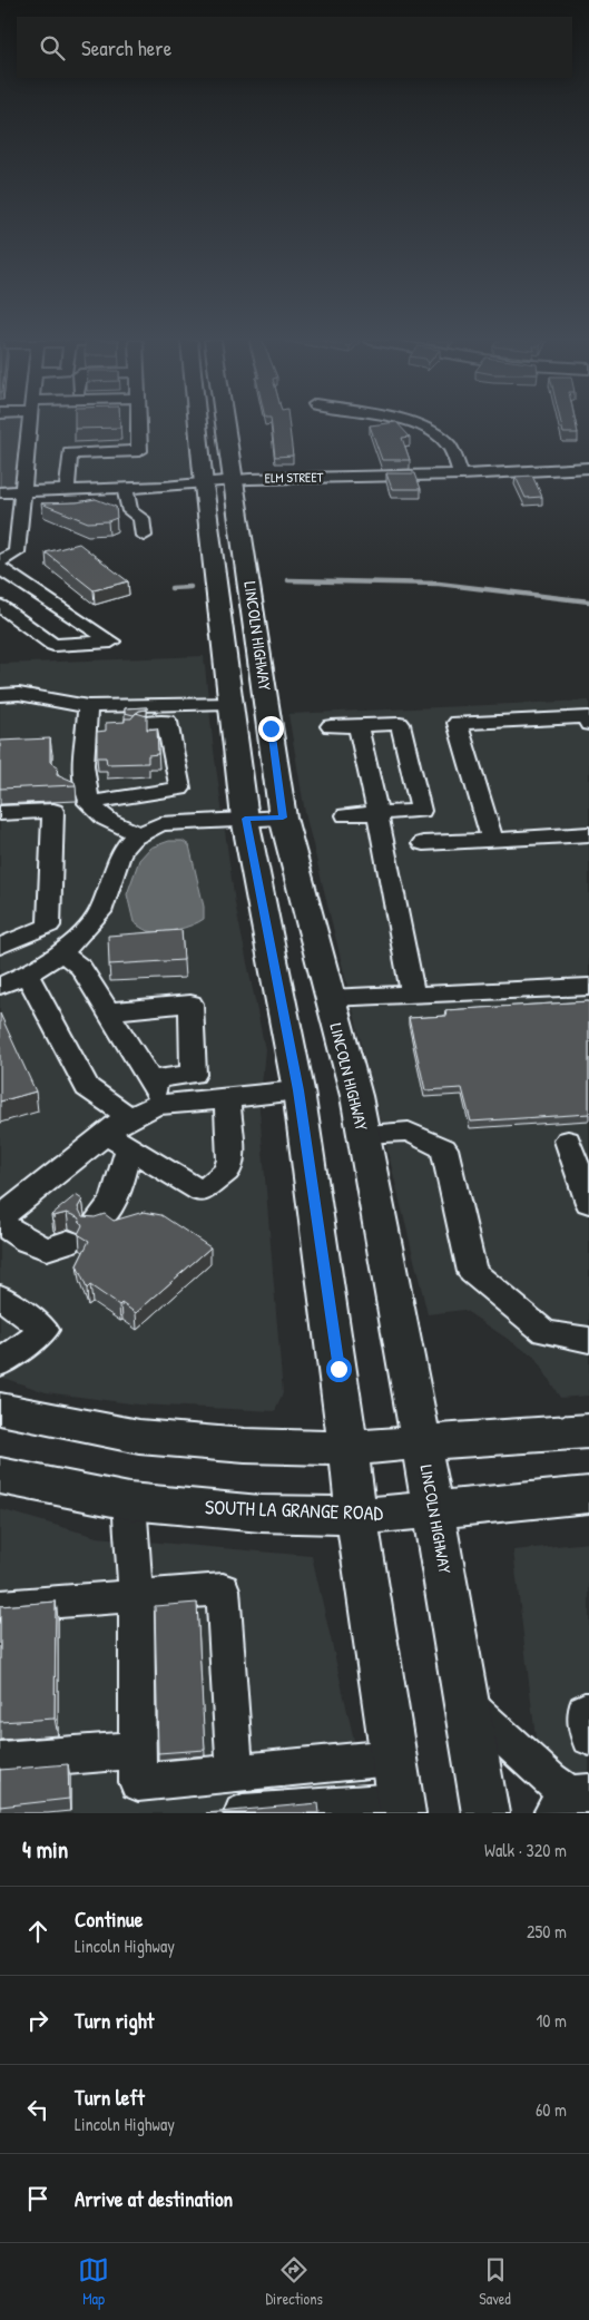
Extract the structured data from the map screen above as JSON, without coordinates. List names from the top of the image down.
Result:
{
  "streets": {
    "main road": ["LINCOLN HIGHWAY", "SOUTH LA GRANGE ROAD"],
    "street": ["ELM STREET"]
  },
  "crossings": [
    ["ELM STREET", "LINCOLN HIGHWAY"],
    ["LINCOLN HIGHWAY", "SOUTH LA GRANGE ROAD"]
  ],
  "page": {
    "search": "Search here",
    "heading": ["4 min", "Walk · 320 m"],
    "list": [
      ["Continue", "Lincoln Highway", "250 m"],
      ["Turn right", "10 m"],
      ["Turn left", "Lincoln Highway", "60 m"],
      "Arrive at destination"
    ],
    "nav": ["Map", "Directions", "Saved"]
  }
}
